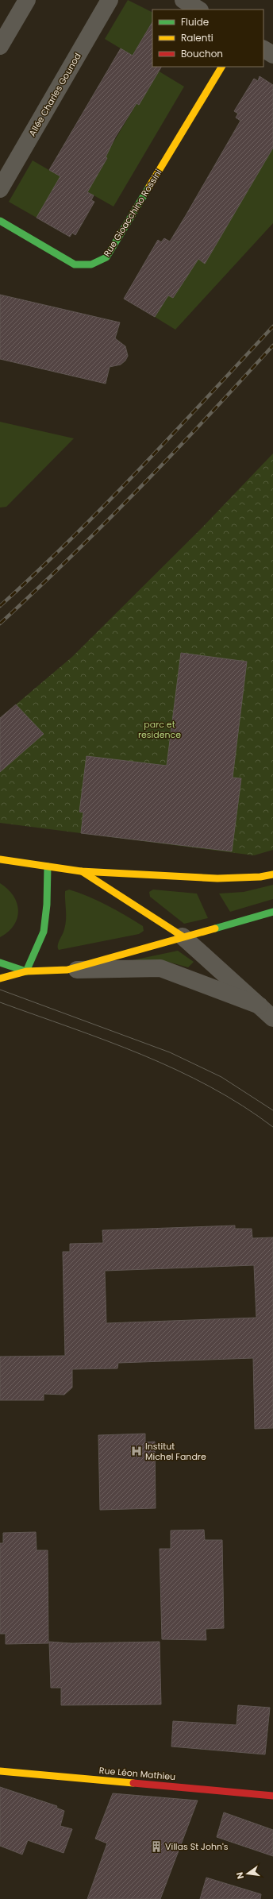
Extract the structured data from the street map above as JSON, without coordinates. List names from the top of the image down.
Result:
{
  "streets": {
    "main road": ["Rue Gioacchino Rossini", "Rue Léon Mathieu"],
    "street": ["Allée Charles Gounod"]
  },
  "parks": ["parc et residence"],
  "places": {
    "hospital": ["Institut Michel Fandre"],
    "building": ["Villas St John's"]
  },
  "legend": ["Fluide", "Ralenti", "Bouchon"],
  "north": "left"
}
